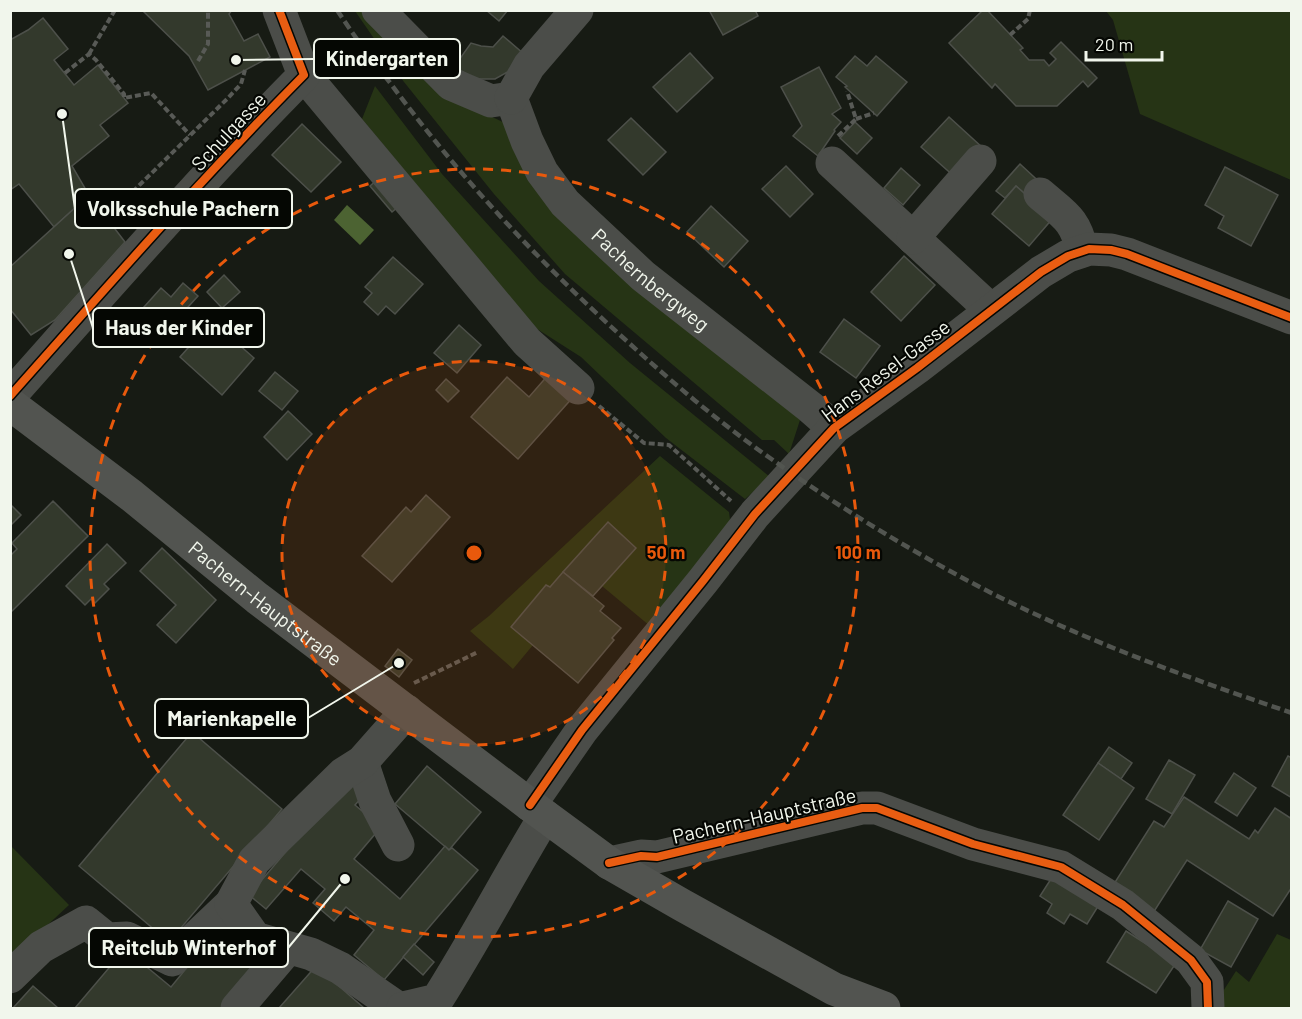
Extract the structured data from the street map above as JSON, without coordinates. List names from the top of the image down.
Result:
{
  "streets": {
    "main road": ["Pachern-Hauptstraße"],
    "street": ["Schulgasse", "Pachernbergweg", "Hans Resel-Gasse"]
  },
  "crossings": [
    ["Pachernbergweg", "Hans Resel-Gasse"],
    ["Hans Resel-Gasse", "Pachern-Hauptstraße"]
  ],
  "places": [
    "Kindergarten",
    "Volksschule Pachern",
    "Haus der Kinder",
    "Marienkapelle",
    "Reitclub Winterhof"
  ],
  "scale_bar": "20 m",
  "rings": ["50 m", "100 m"]
}
